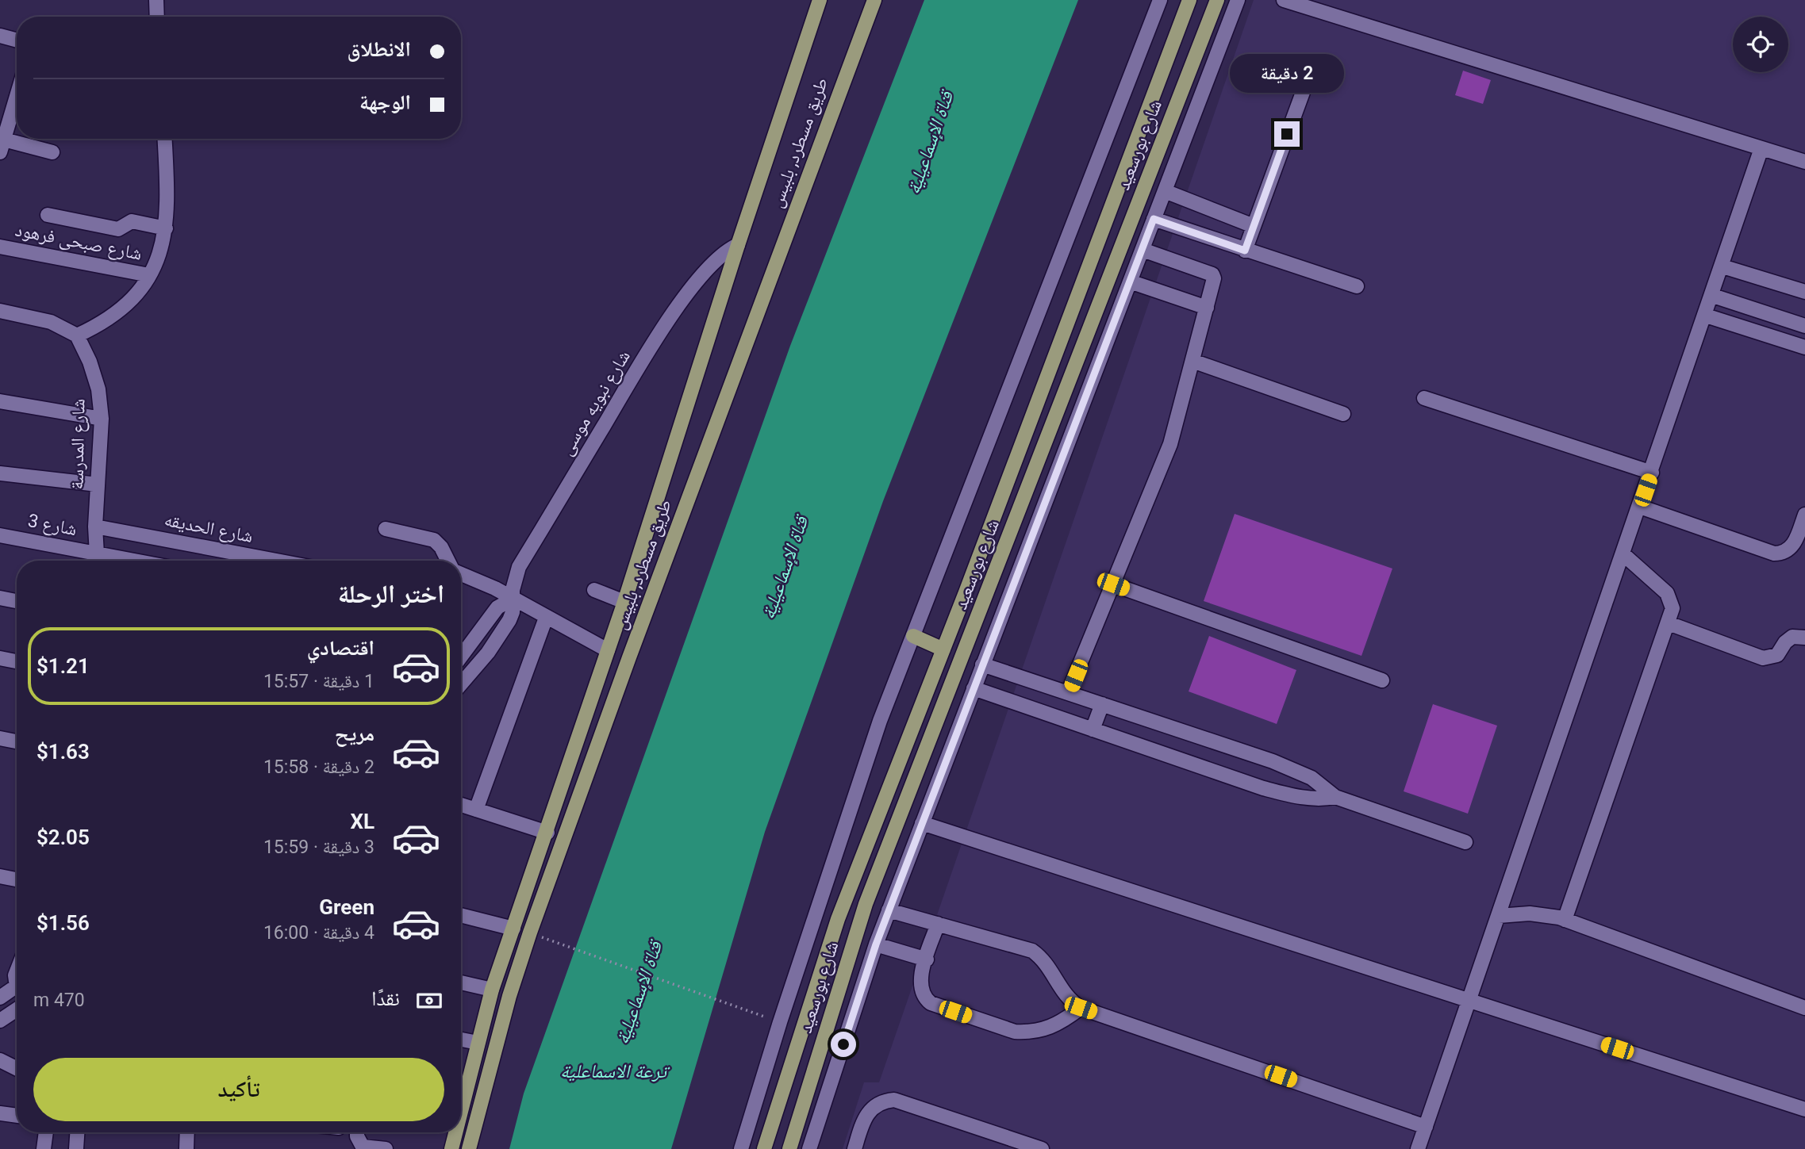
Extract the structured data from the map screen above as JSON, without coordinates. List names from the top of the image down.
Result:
{
  "streets": {
    "main road": ["طريق مسطرد, بلبيس", "شارع بورسعيد"],
    "street": [
      "شارع صبحى فرهود",
      "شارع نبويه موسى",
      "شارع المدرسة",
      "شارع 3",
      "شارع الحديقه"
    ]
  },
  "crossings": [
    ["طريق مسطرد, بلبيس", "شارع نبويه موسى"],
    ["شارع المدرسة", "شارع 3"],
    ["شارع المدرسة", "شارع الحديقه"]
  ],
  "water": ["قناة الإسماعيلية", "ترعة الاسماعلية"],
  "page": {
    "banner": ["الانطلاق", "الوجهة"],
    "bubble": "2 دقيقة",
    "heading": "اختر الرحلة",
    "list": [
      {
        "name": "اقتصادي",
        "note": "1 دقيقة · 15:57",
        "value": "$1.21"
      },
      {
        "name": "مريح",
        "note": "2 دقيقة · 15:58",
        "value": "$1.63"
      },
      {
        "name": "XL",
        "note": "3 دقيقة · 15:59",
        "value": "$2.05"
      },
      {
        "name": "Green",
        "note": "4 دقيقة · 16:00",
        "value": "$1.56"
      }
    ],
    "pay": ["نقدًا", "470 m"],
    "buttons": "تأكيد"
  }
}
